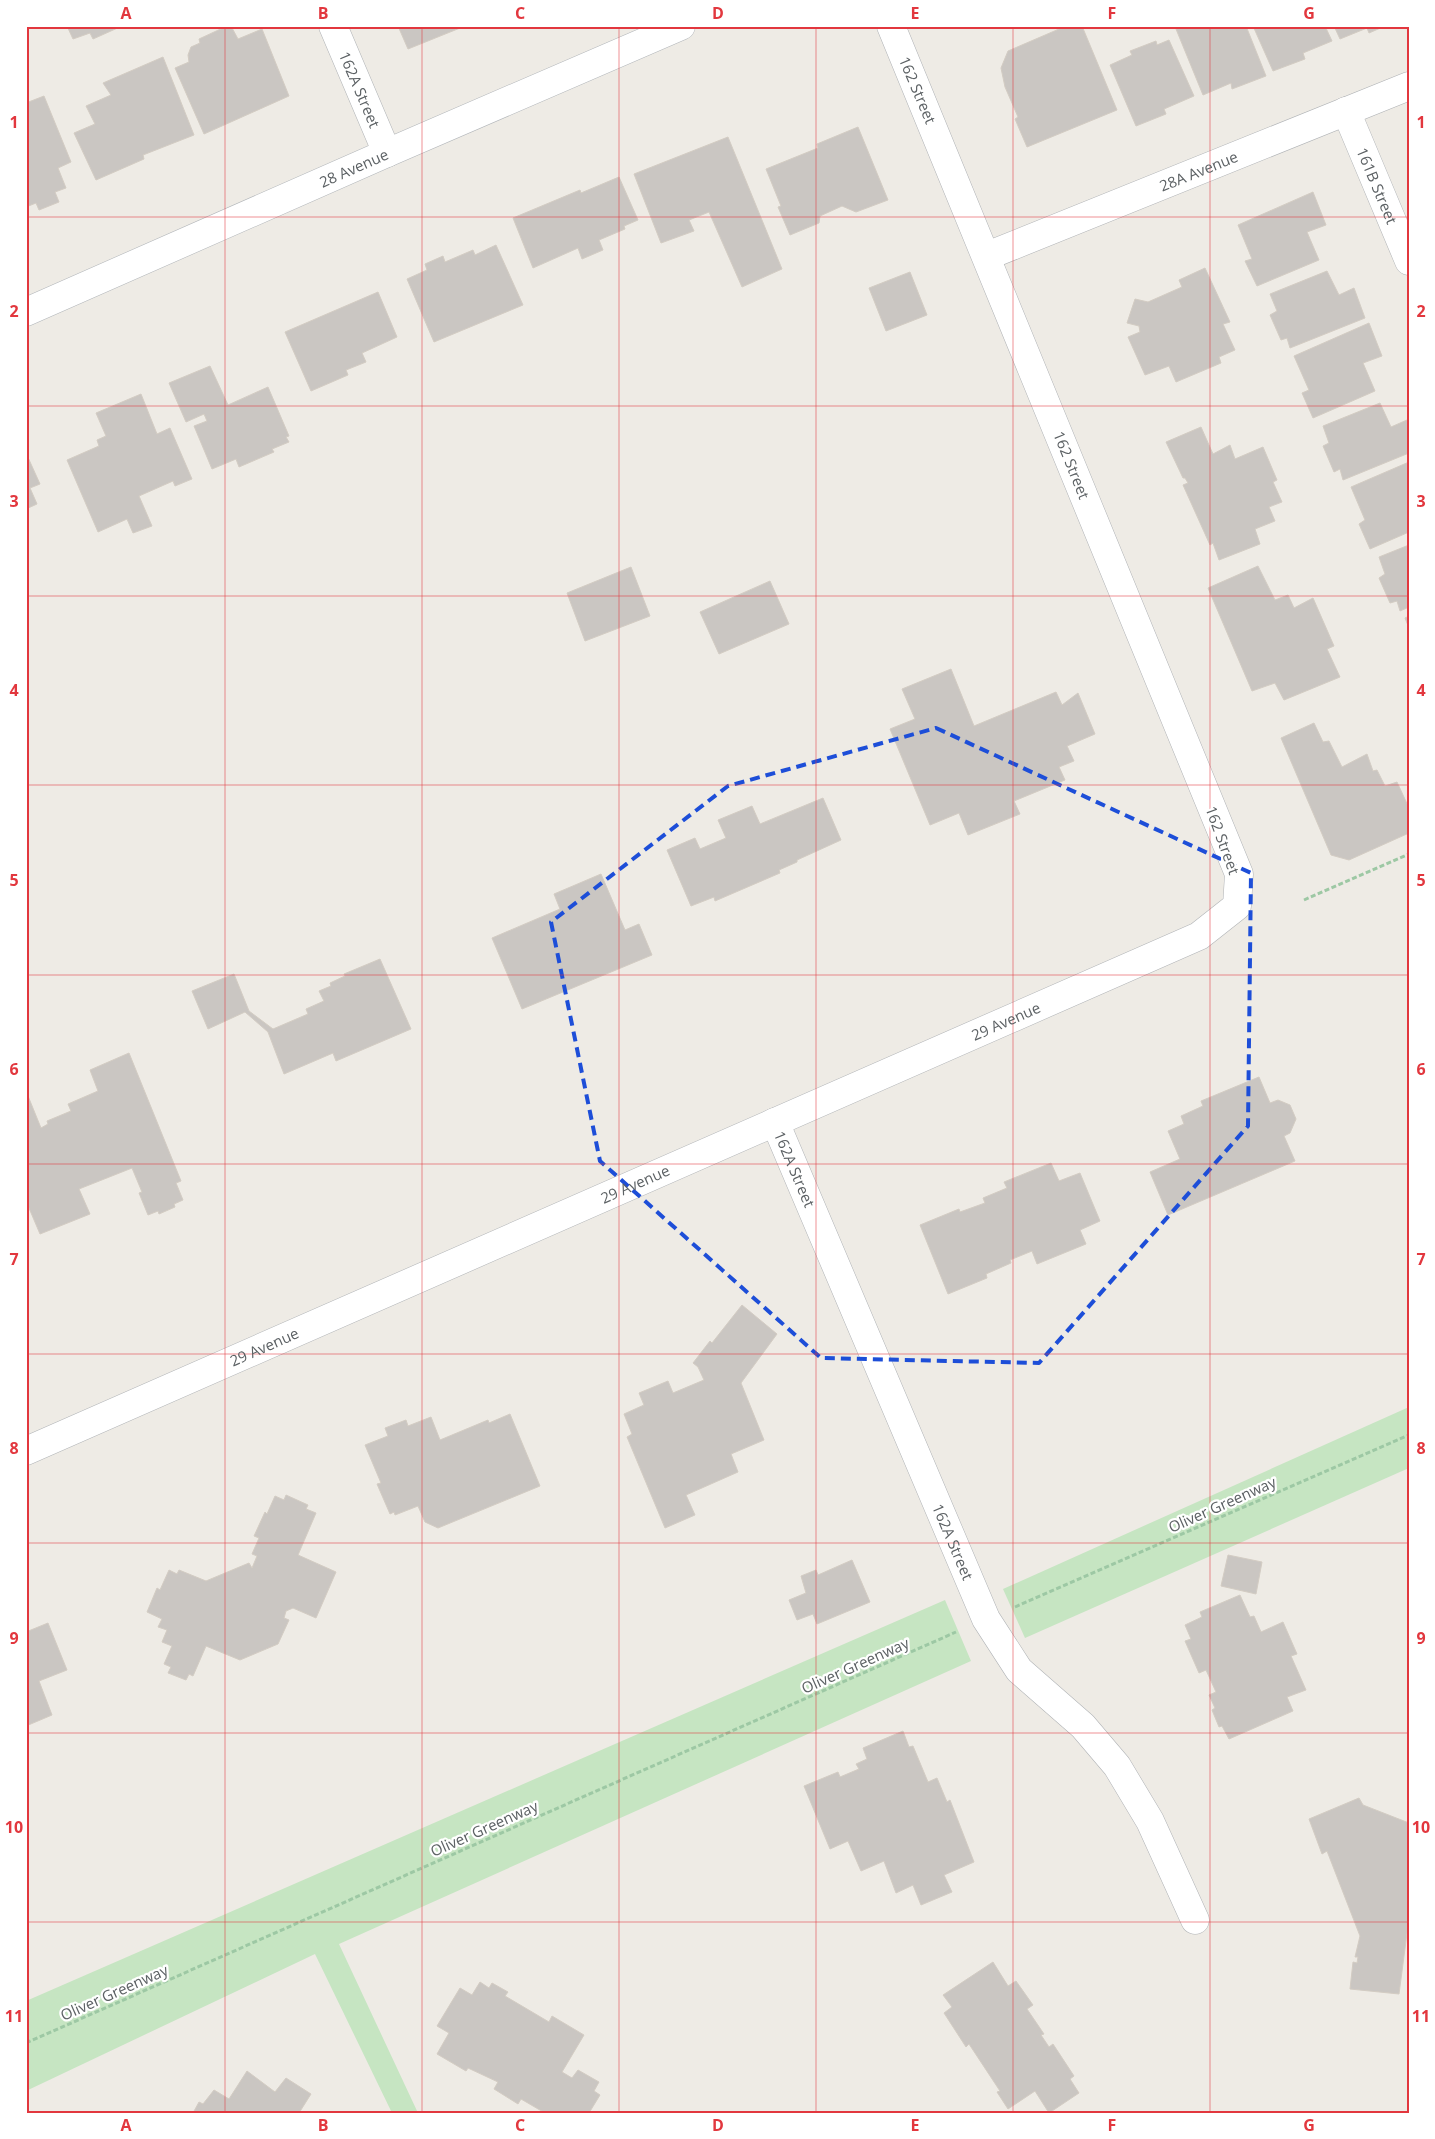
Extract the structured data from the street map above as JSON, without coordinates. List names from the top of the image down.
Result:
{
  "streets": {
    "street": [
      "162A Street",
      "162 Street",
      "28 Avenue",
      "28A Avenue",
      "161B Street",
      "29 Avenue"
    ],
    "path": ["Oliver Greenway"]
  },
  "crossings": [
    ["162A Street", "28 Avenue"],
    ["162A Street", "29 Avenue"],
    ["162 Street", "28A Avenue"],
    ["162 Street", "29 Avenue"],
    ["28A Avenue", "161B Street"]
  ],
  "grid": {
    "columns": [
      "A",
      "B",
      "C",
      "D",
      "E",
      "F",
      "G"
    ],
    "rows": [
      "1",
      "2",
      "3",
      "4",
      "5",
      "6",
      "7",
      "8",
      "9",
      "10",
      "11"
    ]
  }
}
